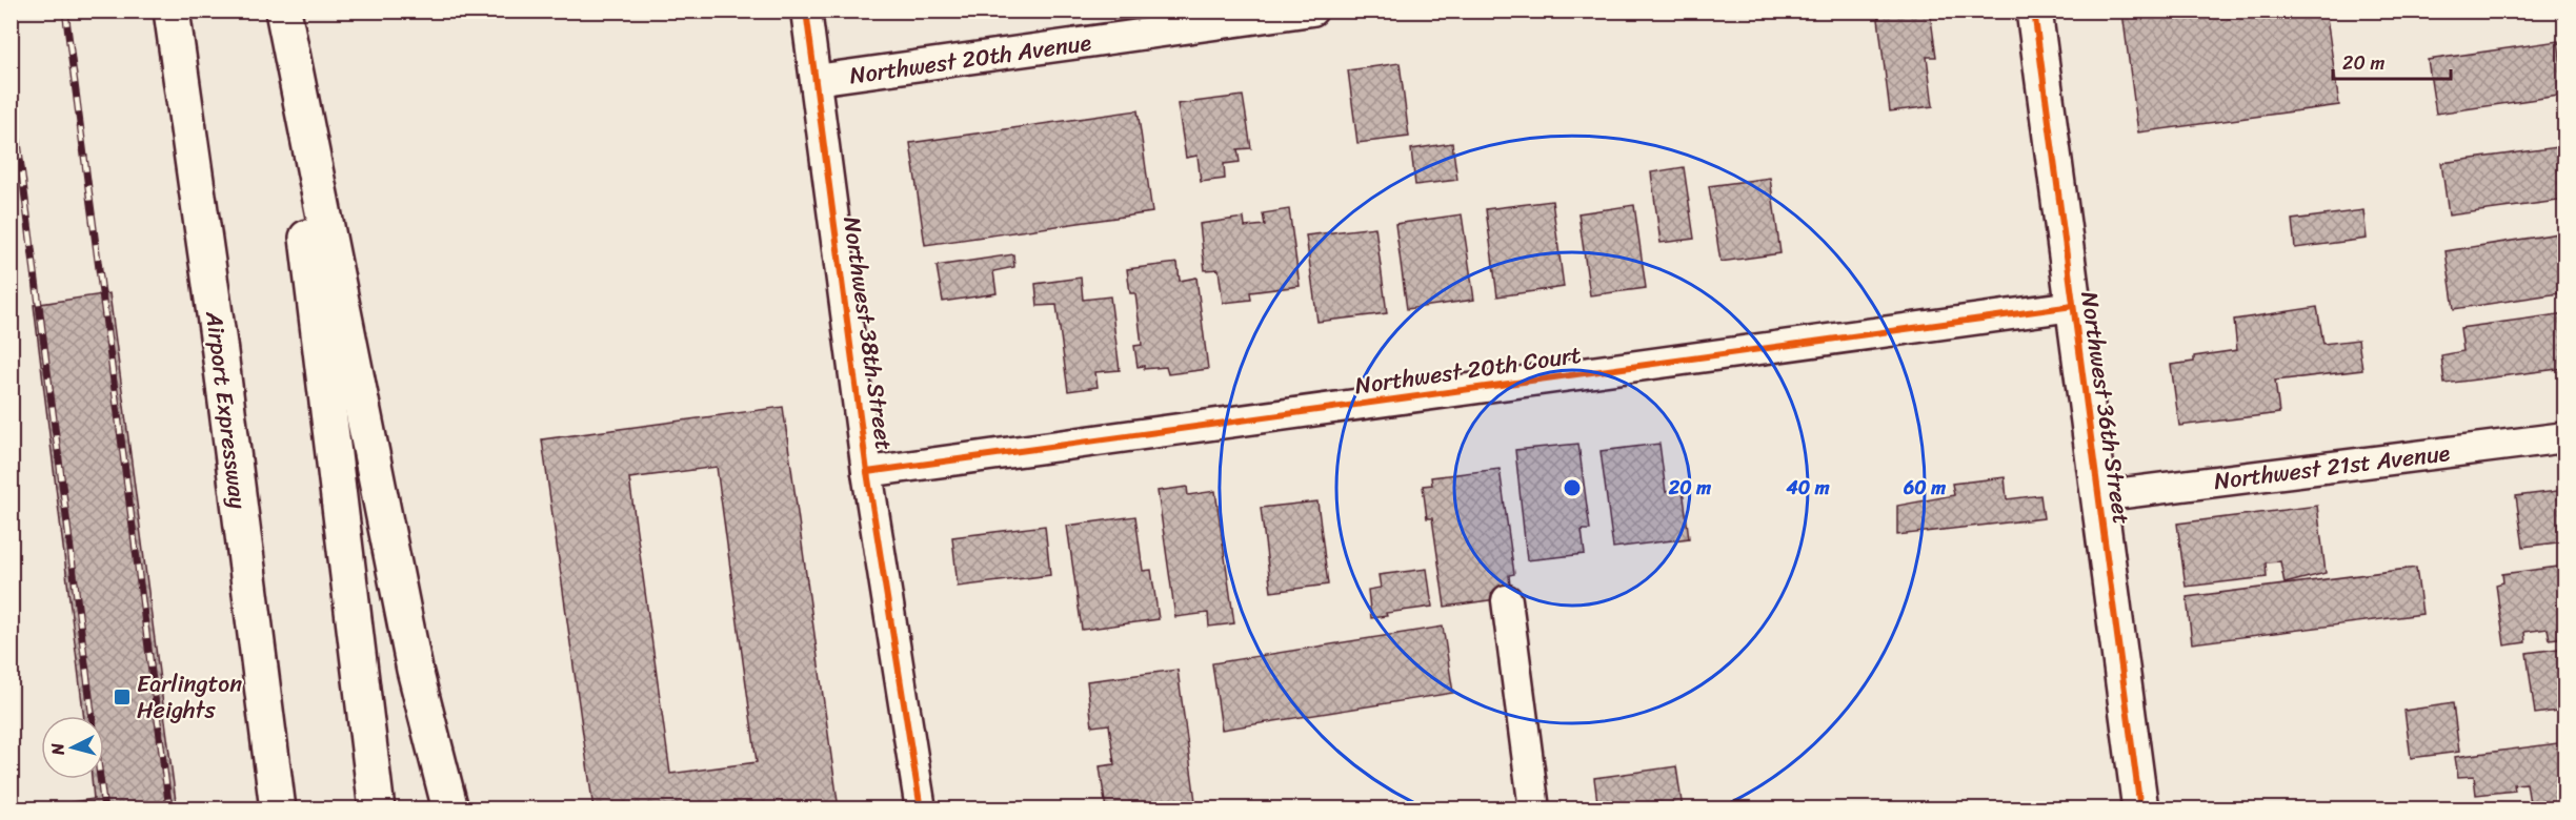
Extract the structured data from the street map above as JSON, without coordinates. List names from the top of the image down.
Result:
{
  "streets": {
    "main road": ["Northwest 36th Street", "Airport Expressway"],
    "street": [
      "Northwest 20th Avenue",
      "Northwest 38th Street",
      "Northwest 20th Court",
      "Northwest 21st Avenue"
    ]
  },
  "crossings": [
    ["Northwest 20th Avenue", "Northwest 38th Street"],
    ["Northwest 38th Street", "Northwest 20th Court"],
    ["Northwest 20th Court", "Northwest 36th Street"],
    ["Northwest 36th Street", "Northwest 21st Avenue"]
  ],
  "places": {
    "transit": ["Earlington Heights"]
  },
  "scale_bar": "20 m",
  "north": "left",
  "rings": ["20 m", "40 m", "60 m"]
}
